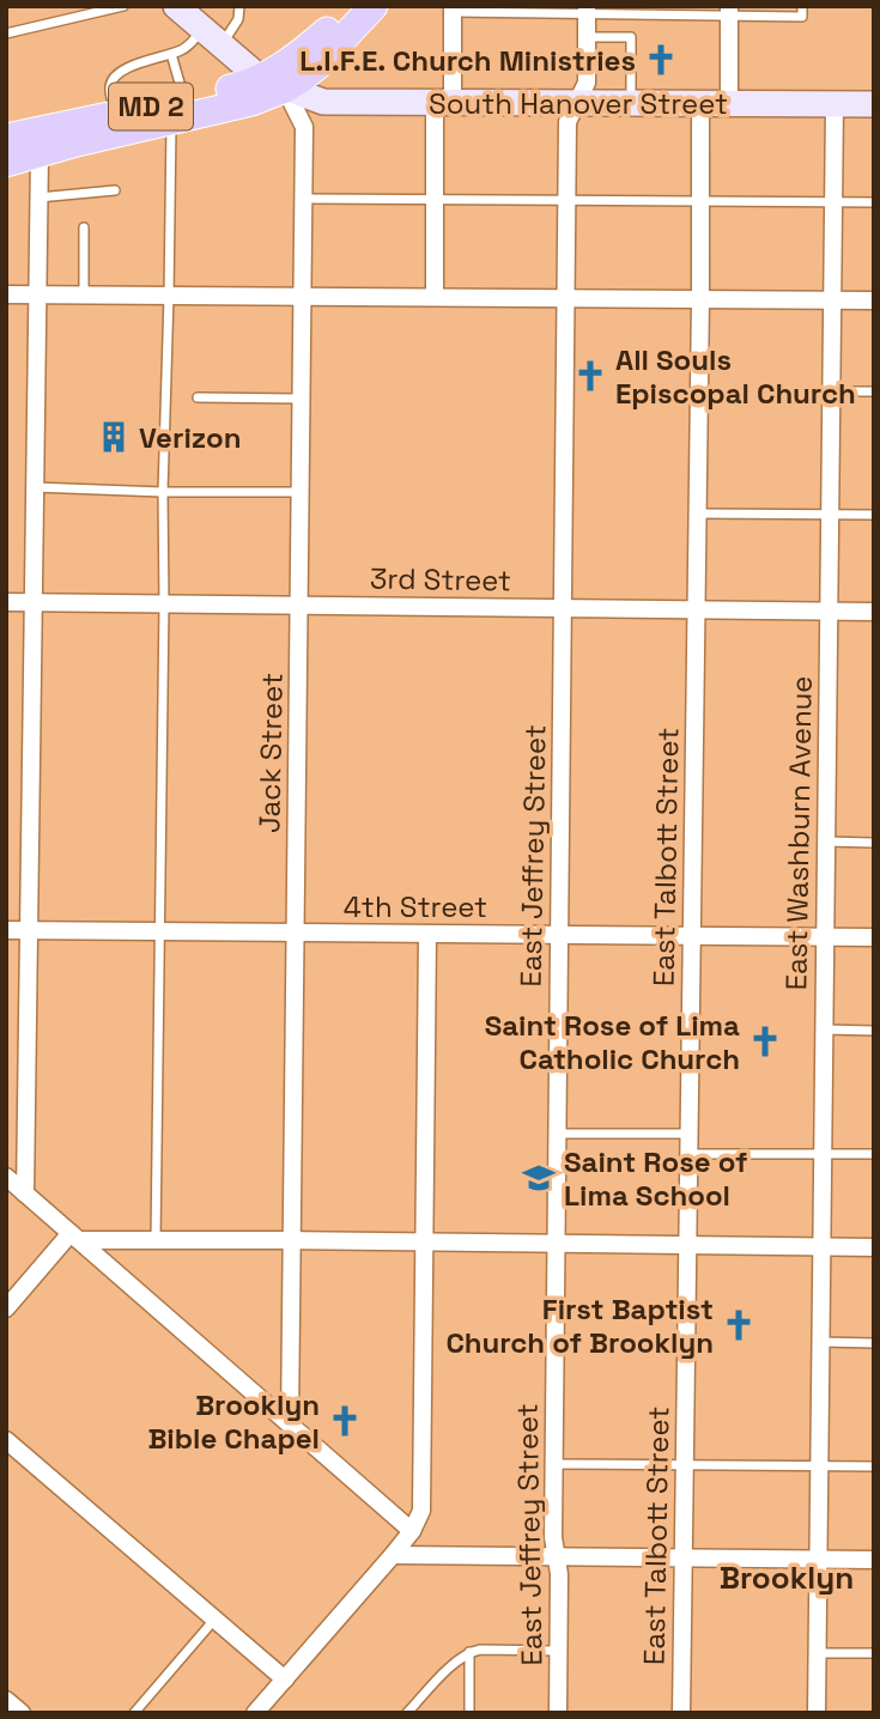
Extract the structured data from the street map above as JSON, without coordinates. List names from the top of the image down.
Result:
{
  "streets": {
    "main road": ["South Hanover Street", "MD 2"],
    "street": [
      "3rd Street",
      "Jack Street",
      "East Washburn Avenue",
      "East Jeffrey Street",
      "East Talbott Street",
      "4th Street"
    ]
  },
  "crossings": [
    ["South Hanover Street", "MD 2"],
    ["South Hanover Street", "Jack Street"],
    ["South Hanover Street", "East Washburn Avenue"],
    ["South Hanover Street", "East Jeffrey Street"],
    ["South Hanover Street", "East Talbott Street"],
    ["MD 2", "Jack Street"],
    ["3rd Street", "Jack Street"],
    ["3rd Street", "East Washburn Avenue"],
    ["3rd Street", "East Jeffrey Street"],
    ["3rd Street", "East Talbott Street"],
    ["Jack Street", "4th Street"],
    ["East Washburn Avenue", "4th Street"],
    ["East Jeffrey Street", "4th Street"],
    ["East Talbott Street", "4th Street"]
  ],
  "districts": ["Brooklyn"],
  "places": {
    "church": [
      "L.I.F.E. Church Ministries",
      "All Souls Episcopal Church",
      "Saint Rose of Lima Catholic Church",
      "First Baptist Church of Brooklyn",
      "Brooklyn Bible Chapel"
    ],
    "building": ["Verizon"],
    "school or university": ["Saint Rose of Lima School"]
  }
}
